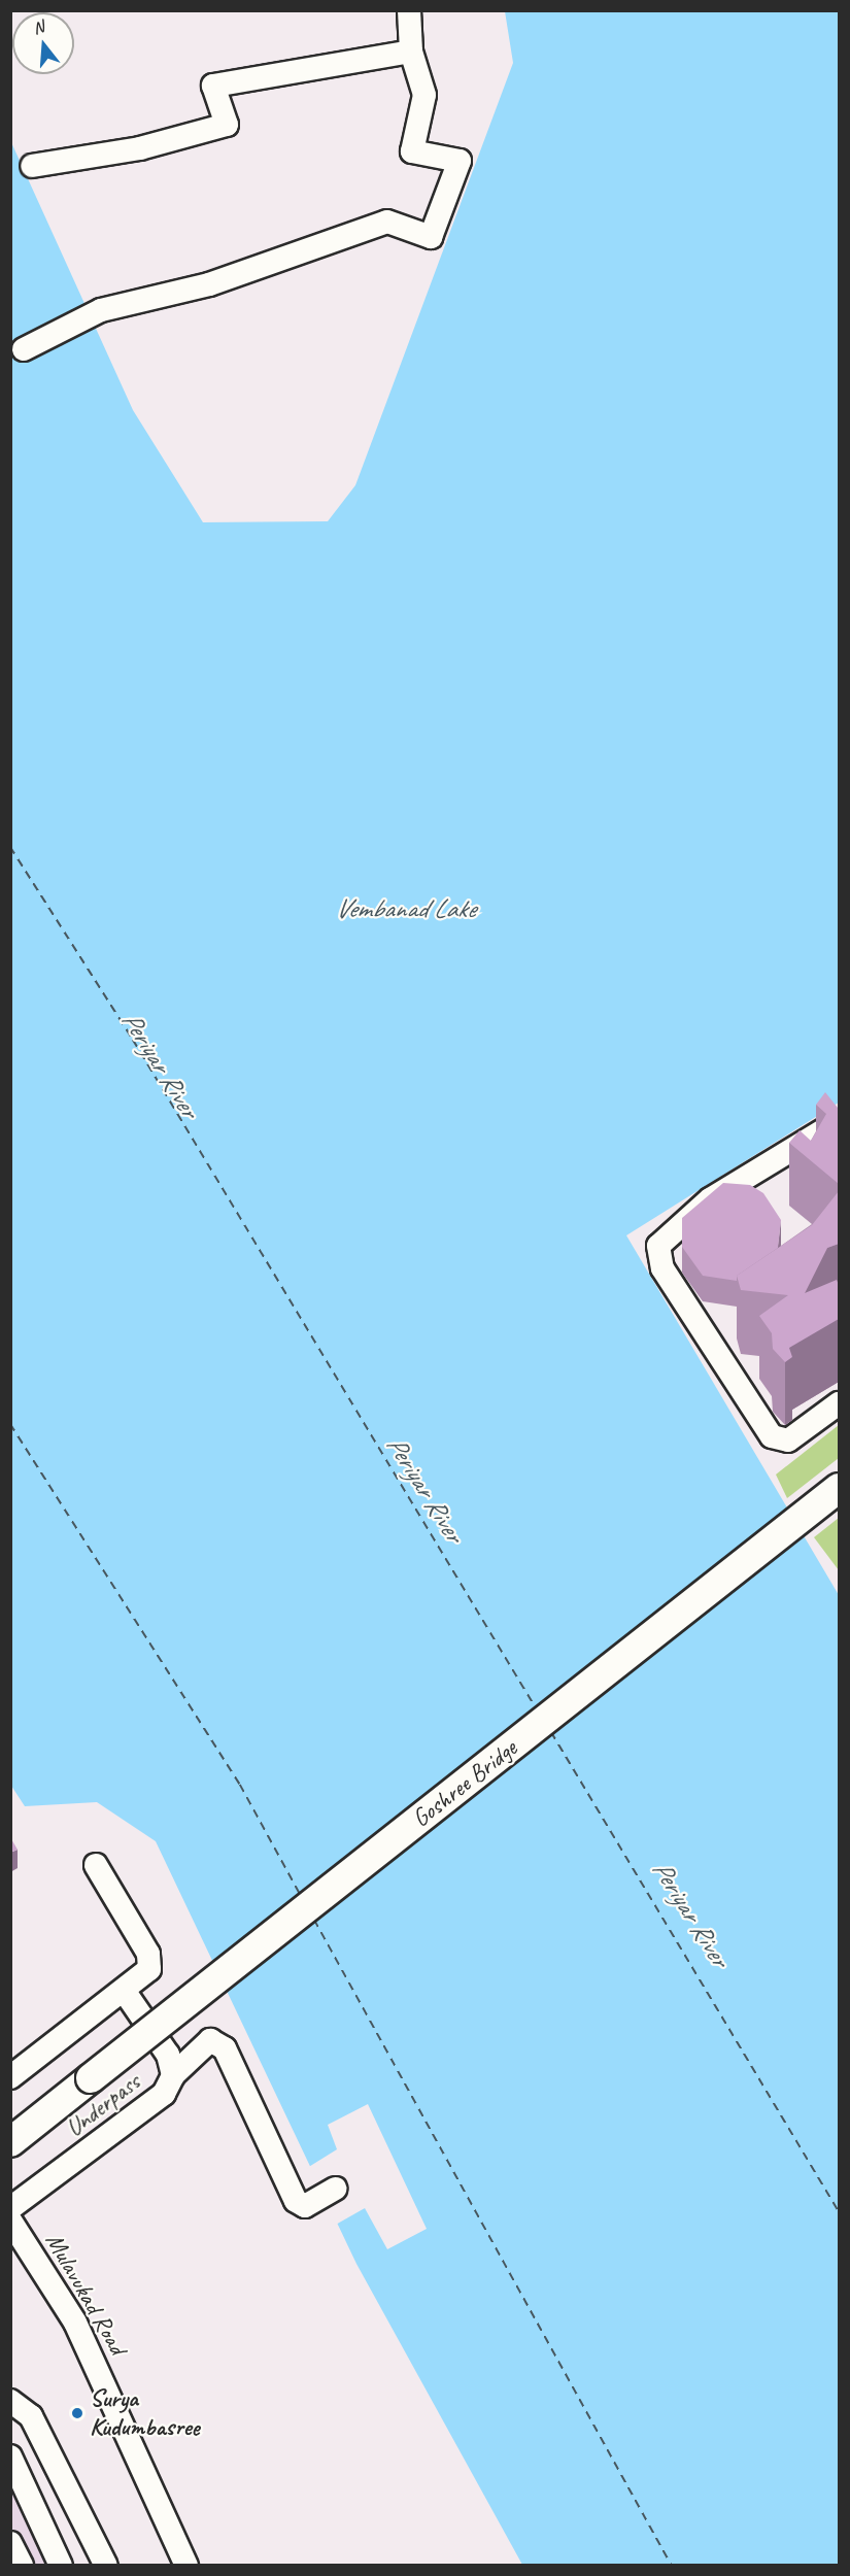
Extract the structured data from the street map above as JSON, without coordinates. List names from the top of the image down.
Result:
{
  "streets": {
    "main road": ["Goshree Bridge"],
    "street": ["Underpass", "Mulavukad Road"]
  },
  "water": ["Vembanad Lake", "Periyar River"],
  "places": ["Surya Kudumbasree"],
  "north": "top"
}
